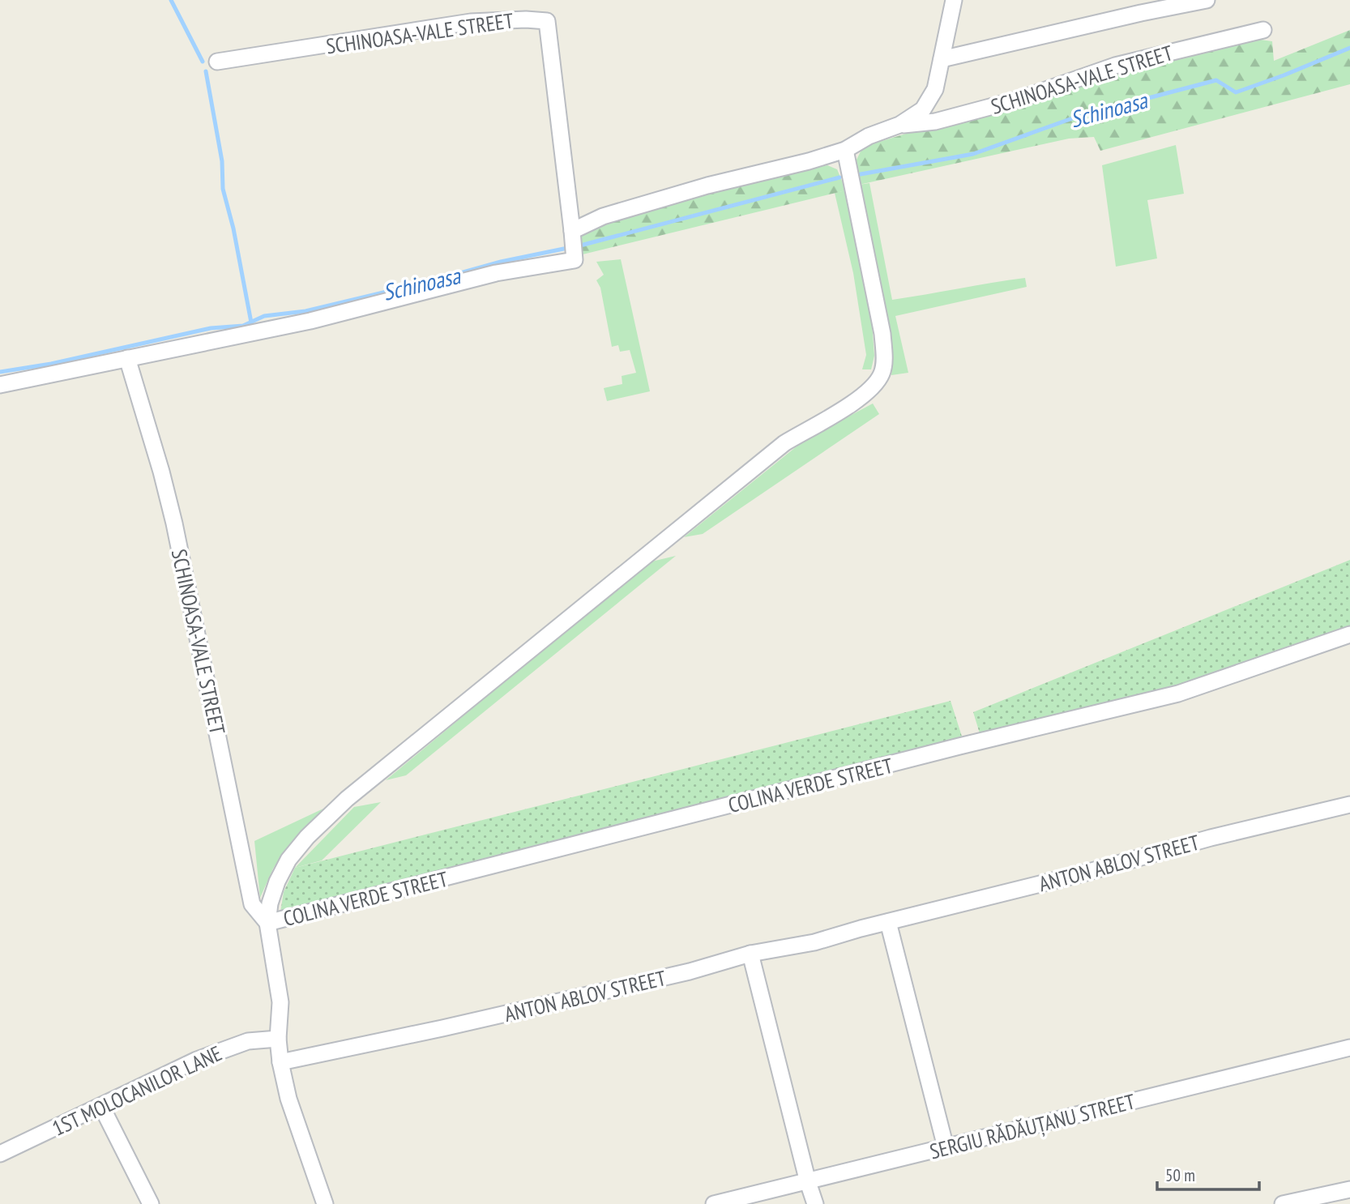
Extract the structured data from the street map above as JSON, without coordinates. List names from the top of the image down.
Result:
{
  "streets": {
    "street": [
      "SCHINOASA-VALE STREET",
      "COLINA VERDE STREET",
      "ANTON ABLOV STREET",
      "1ST MOLOCANILOR LANE",
      "SERGIU RĂDĂUȚANU STREET"
    ]
  },
  "crossings": [
    ["SCHINOASA-VALE STREET", "COLINA VERDE STREET"]
  ],
  "water": ["Schinoasa"],
  "scale_bar": "50 m"
}
